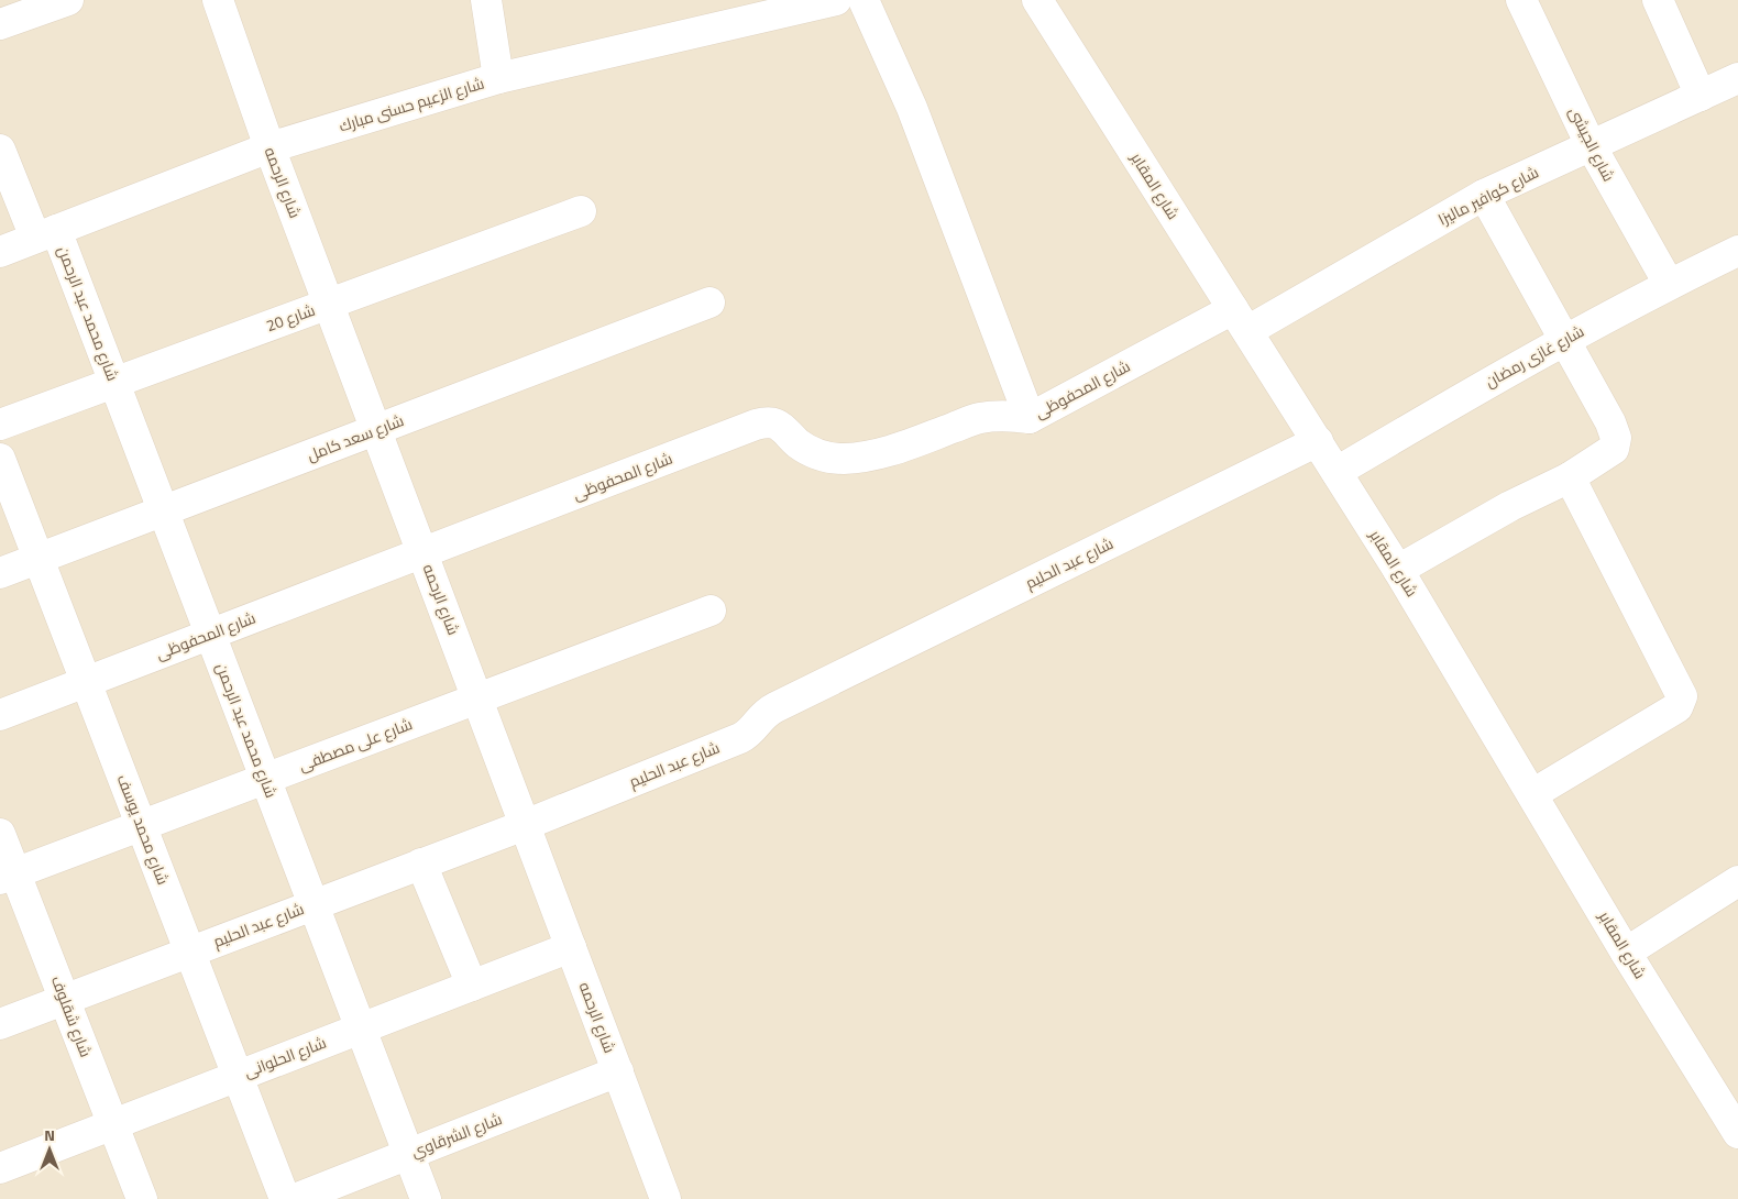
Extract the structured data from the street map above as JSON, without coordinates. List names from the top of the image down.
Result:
{
  "streets": {
    "street": [
      "شارع الزعيم حسنى مبارك",
      "شارع الجيشى",
      "شارع الرحمه",
      "شارع المقابر",
      "شارع كوافير ماليزا",
      "شارع محمد عبد الرحمن",
      "شارع 20",
      "شارع غازى رمضان",
      "شارع المحفوظى",
      "شارع سعد كامل",
      "شارع عبد الحليم",
      "شارع على مصطفى",
      "شارع محمد يوسف",
      "شارع شقلوف",
      "شارع الحلوانى",
      "شارع الشرقاوي"
    ]
  },
  "crossings": [
    ["شارع الزعيم حسنى مبارك", "شارع الرحمه"],
    ["شارع الزعيم حسنى مبارك", "شارع محمد عبد الرحمن"],
    ["شارع الجيشى", "شارع كوافير ماليزا"],
    ["شارع الجيشى", "شارع غازى رمضان"],
    ["شارع الرحمه", "شارع 20"],
    ["شارع الرحمه", "شارع المحفوظى"],
    ["شارع الرحمه", "شارع سعد كامل"],
    ["شارع الرحمه", "شارع عبد الحليم"],
    ["شارع الرحمه", "شارع على مصطفى"],
    ["شارع الرحمه", "شارع الحلوانى"],
    ["شارع الرحمه", "شارع الشرقاوي"],
    ["شارع المقابر", "شارع كوافير ماليزا"],
    ["شارع المقابر", "شارع غازى رمضان"],
    ["شارع المقابر", "شارع المحفوظى"],
    ["شارع المقابر", "شارع عبد الحليم"],
    ["شارع كوافير ماليزا", "شارع المحفوظى"],
    ["شارع محمد عبد الرحمن", "شارع 20"],
    ["شارع محمد عبد الرحمن", "شارع المحفوظى"],
    ["شارع محمد عبد الرحمن", "شارع سعد كامل"],
    ["شارع محمد عبد الرحمن", "شارع عبد الحليم"],
    ["شارع محمد عبد الرحمن", "شارع على مصطفى"],
    ["شارع محمد عبد الرحمن", "شارع الحلوانى"],
    ["شارع محمد عبد الرحمن", "شارع الشرقاوي"],
    ["شارع المحفوظى", "شارع محمد يوسف"],
    ["شارع سعد كامل", "شارع محمد يوسف"],
    ["شارع عبد الحليم", "شارع محمد يوسف"],
    ["شارع عبد الحليم", "شارع شقلوف"],
    ["شارع على مصطفى", "شارع محمد يوسف"],
    ["شارع على مصطفى", "شارع شقلوف"],
    ["شارع محمد يوسف", "شارع الحلوانى"],
    ["شارع شقلوف", "شارع الحلوانى"]
  ],
  "north": "top"
}
